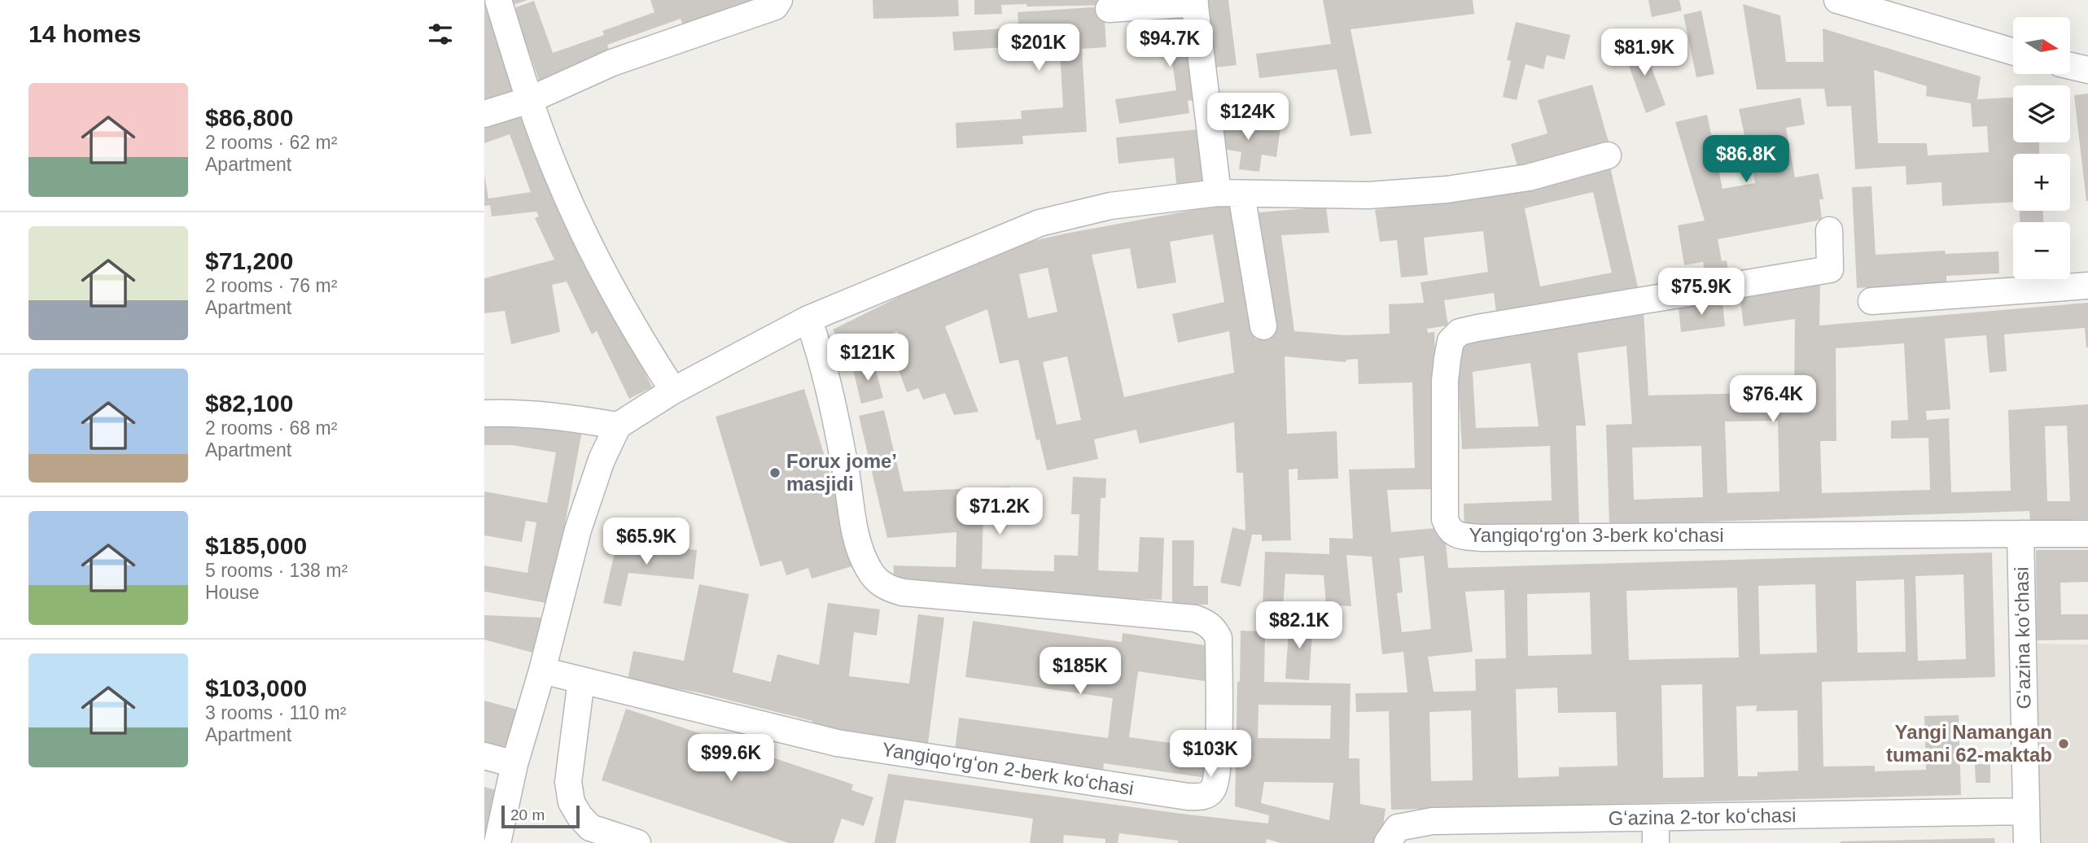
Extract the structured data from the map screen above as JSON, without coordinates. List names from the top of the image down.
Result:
{
  "streets": {
    "street": [
      "Yangiqoʻrgʻon 3-berk koʻchasi",
      "Gʻazina koʻchasi",
      "Yangiqoʻrgʻon 2-berk koʻchasi",
      "Gʻazina 2-tor koʻchasi"
    ]
  },
  "crossings": [
    ["Yangiqoʻrgʻon 3-berk koʻchasi", "Gʻazina koʻchasi"],
    ["Gʻazina koʻchasi", "Gʻazina 2-tor koʻchasi"]
  ],
  "places": ["Forux jome’ masjidi", "Yangi Namangan tumani 62-maktab"],
  "scale_bar": "20 m",
  "north": "right",
  "page": {
    "heading": "14 homes",
    "map_buttons": ["+", "−"],
    "price": [
      "$94.7K",
      "$201K",
      "$81.9K",
      "$124K",
      "$86.8K",
      "$75.9K",
      "$121K",
      "$76.4K",
      "$71.2K",
      "$65.9K",
      "$82.1K",
      "$185K",
      "$103K",
      "$99.6K"
    ],
    "list": [
      {
        "name": "$86,800",
        "note": "2 rooms · 62 m² · Apartment"
      },
      {
        "name": "$71,200",
        "note": "2 rooms · 76 m² · Apartment"
      },
      {
        "name": "$82,100",
        "note": "2 rooms · 68 m² · Apartment"
      },
      {
        "name": "$185,000",
        "note": "5 rooms · 138 m² · House"
      },
      {
        "name": "$103,000",
        "note": "3 rooms · 110 m² · Apartment"
      }
    ],
    "scale": "20 m"
  }
}
